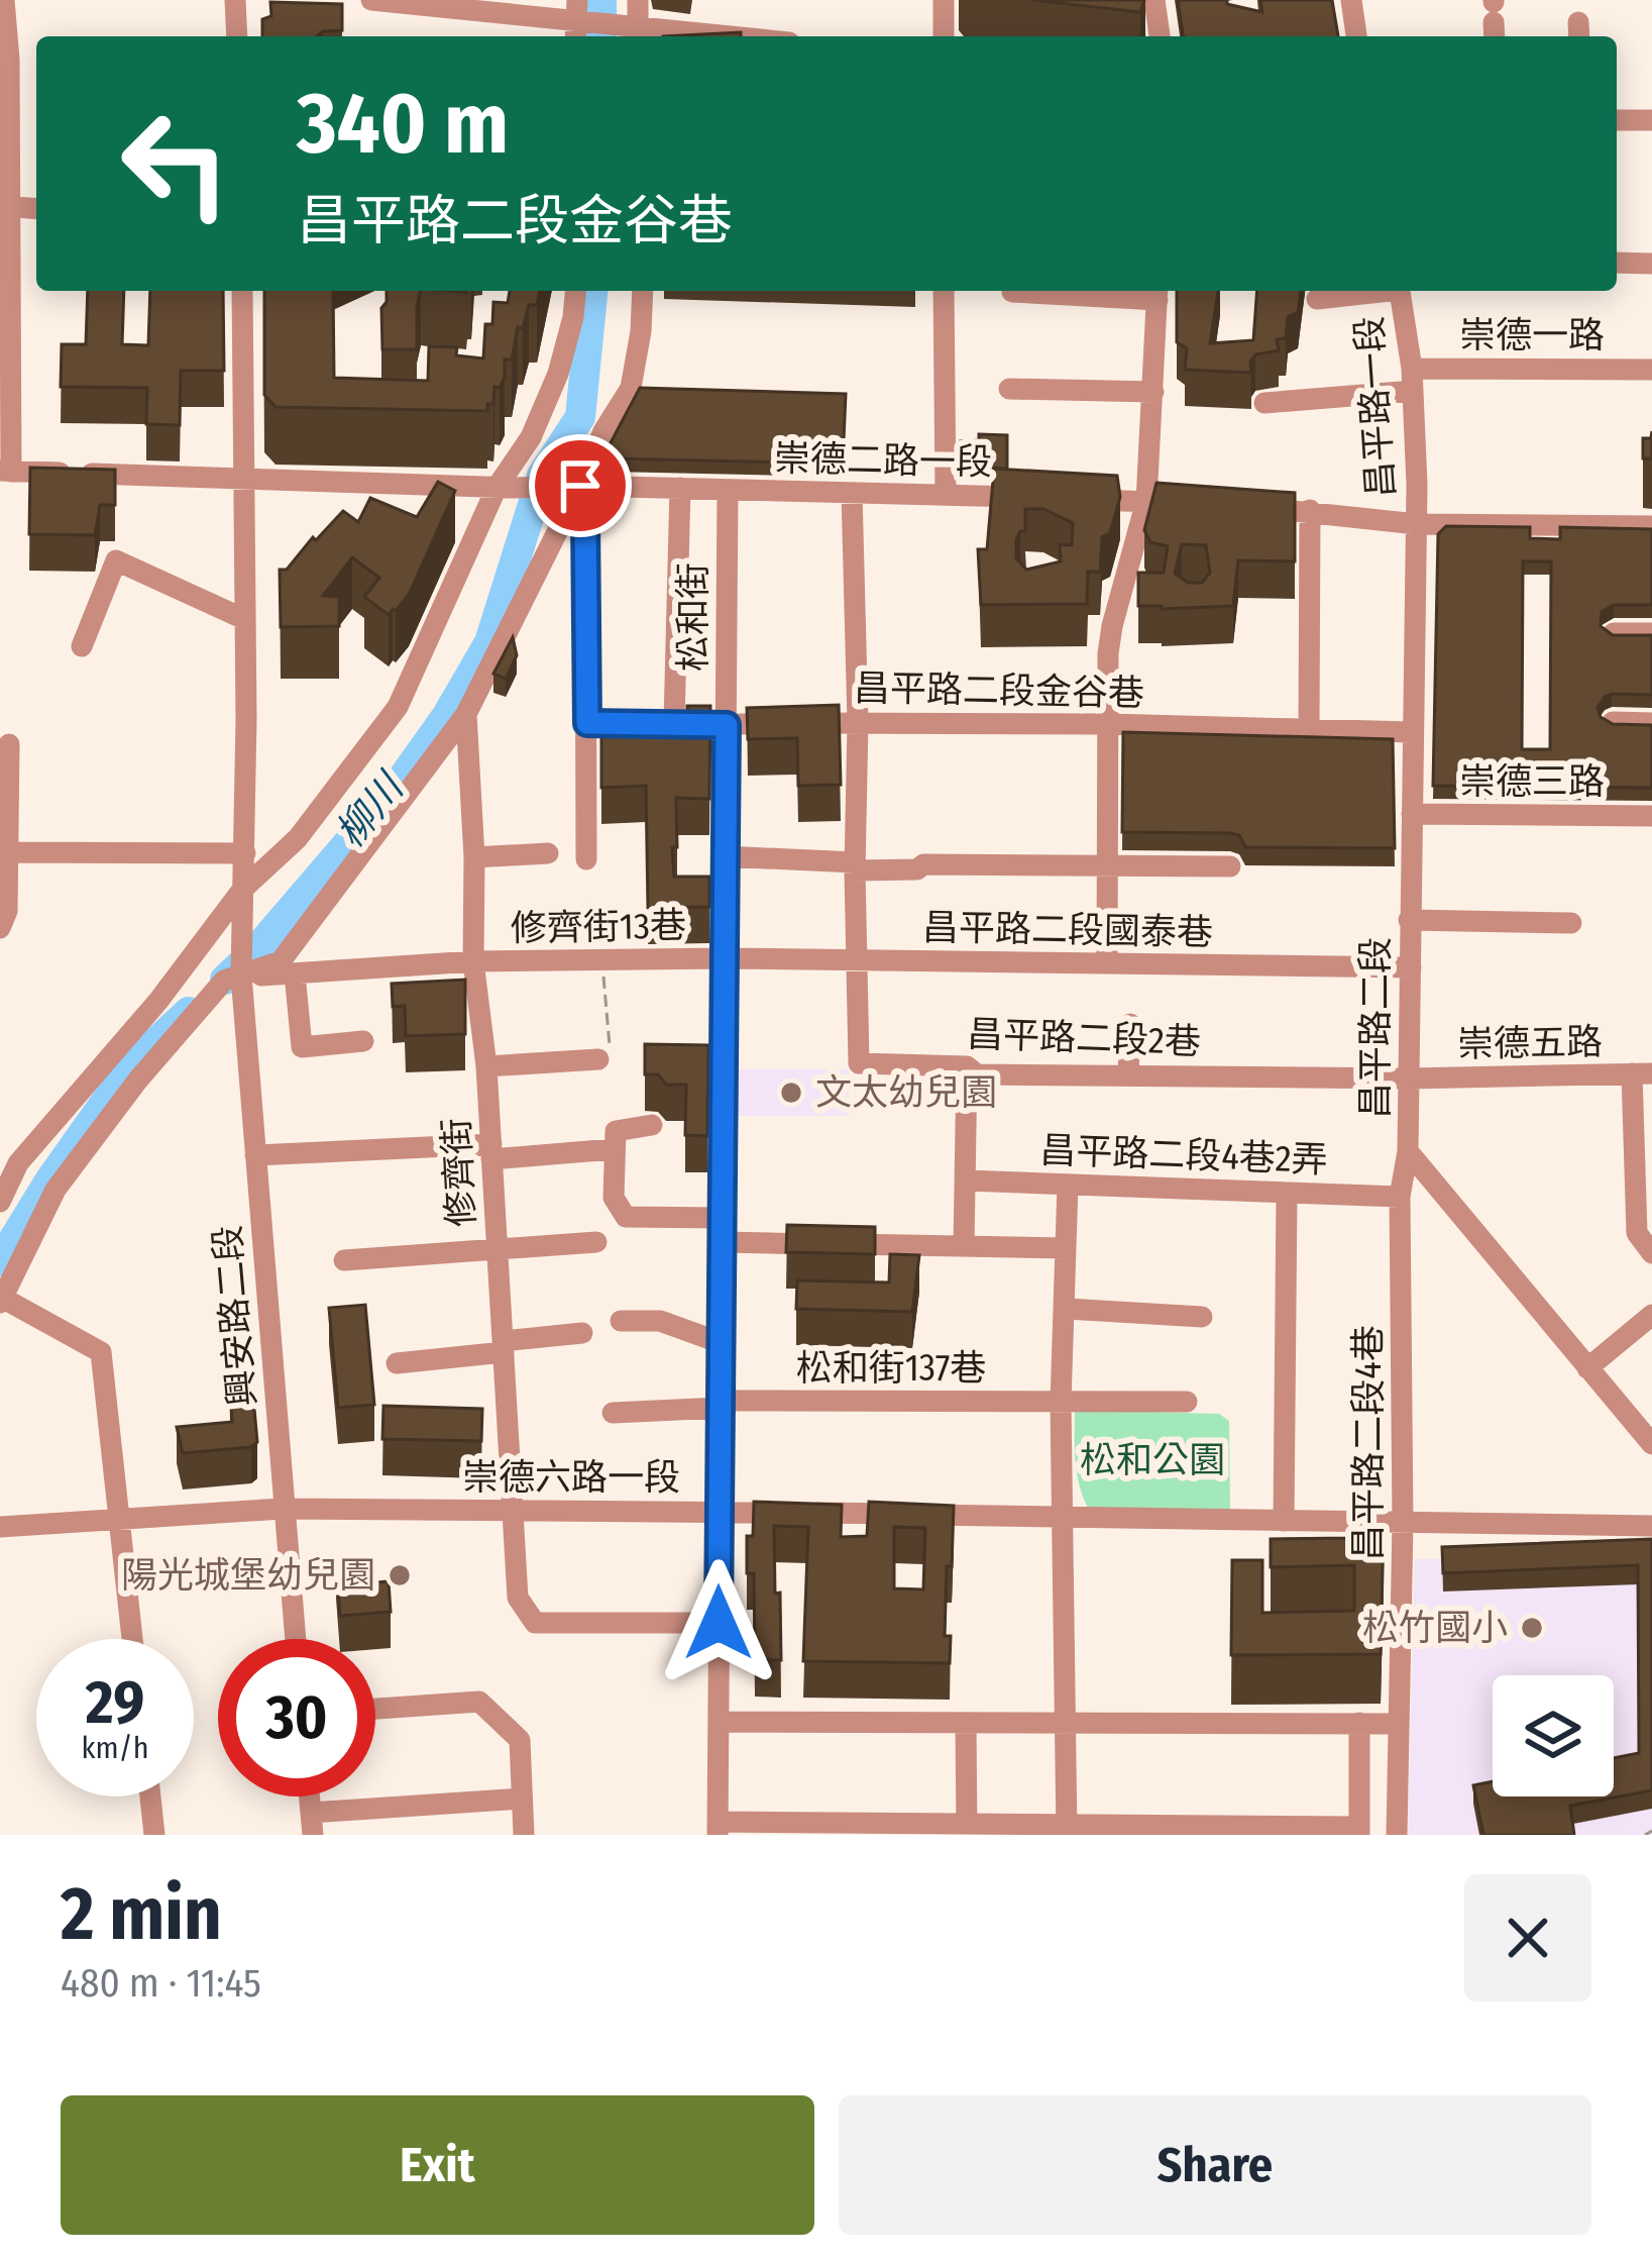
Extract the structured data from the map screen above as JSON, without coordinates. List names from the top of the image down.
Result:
{
  "streets": {
    "street": [
      "崇德一路",
      "昌平路一段",
      "崇德二路一段",
      "松和街",
      "昌平路二段金谷巷",
      "崇德三路",
      "修齊街13巷",
      "昌平路二段國泰巷",
      "昌平路二段",
      "昌平路二段2巷",
      "崇德五路",
      "昌平路二段4巷2弄",
      "修齊街",
      "興安路二段",
      "松和街137巷",
      "昌平路二段4巷",
      "崇德六路一段"
    ]
  },
  "crossings": [
    ["崇德一路", "昌平路一段"],
    ["昌平路一段", "昌平路二段"],
    ["崇德二路一段", "松和街"],
    ["松和街", "昌平路二段金谷巷"],
    ["松和街", "修齊街13巷"],
    ["松和街", "昌平路二段國泰巷"],
    ["松和街", "修齊街"],
    ["松和街", "松和街137巷"],
    ["松和街", "崇德六路一段"],
    ["昌平路二段金谷巷", "昌平路二段"],
    ["崇德三路", "昌平路二段"],
    ["修齊街13巷", "昌平路二段國泰巷"],
    ["修齊街13巷", "修齊街"],
    ["修齊街13巷", "興安路二段"],
    ["昌平路二段國泰巷", "昌平路二段"],
    ["昌平路二段國泰巷", "昌平路二段2巷"],
    ["昌平路二段", "昌平路二段2巷"],
    ["昌平路二段", "崇德五路"],
    ["昌平路二段", "昌平路二段4巷"],
    ["昌平路二段2巷", "崇德五路"],
    ["昌平路二段4巷2弄", "昌平路二段4巷"],
    ["修齊街", "崇德六路一段"],
    ["興安路二段", "崇德六路一段"],
    ["昌平路二段4巷", "崇德六路一段"]
  ],
  "water": ["柳川"],
  "parks": ["松和公園"],
  "places": ["文太幼兒園", "陽光城堡幼兒園", "松竹國小"],
  "page": {
    "turn": ["340 m", "昌平路二段金谷巷"],
    "speed": "29 km/h",
    "limit": "30",
    "heading": ["2 min", "480 m · 11:45"],
    "buttons": ["Exit", "Share"]
  }
}
